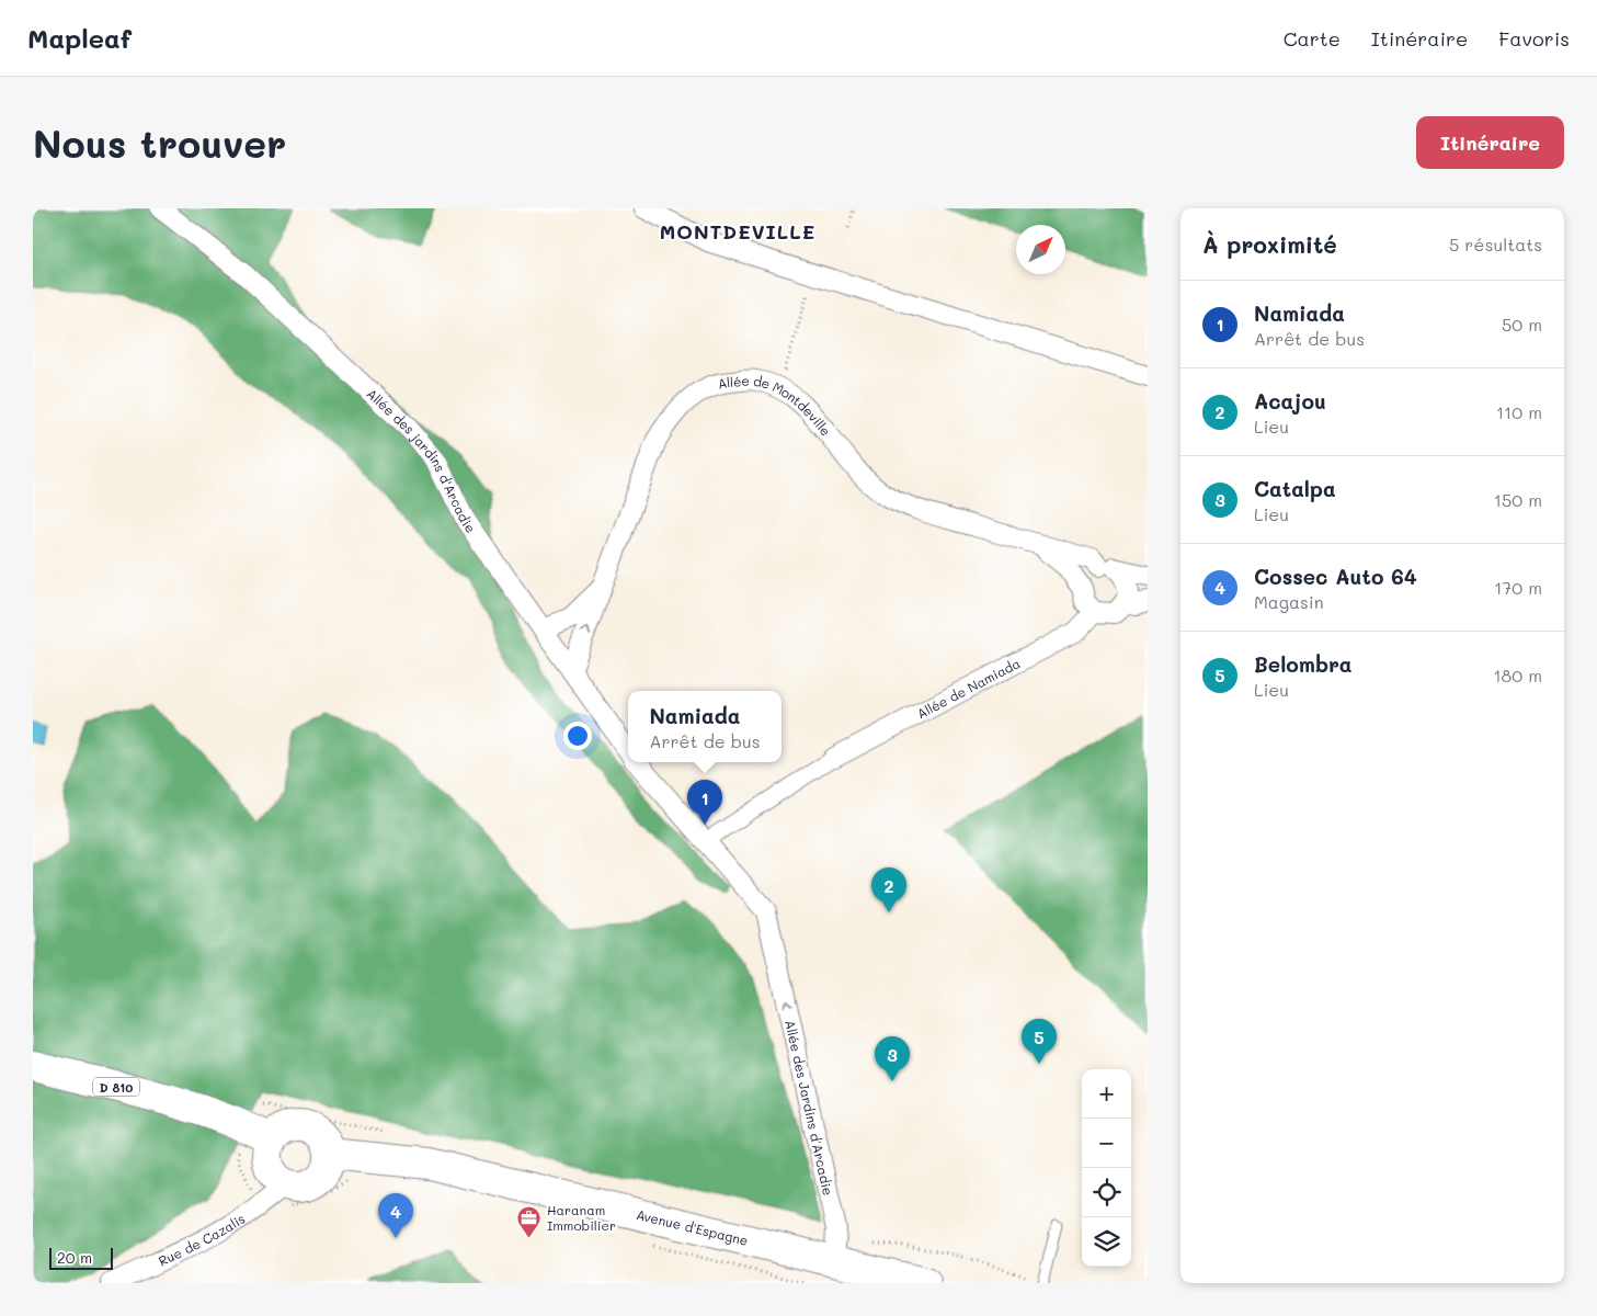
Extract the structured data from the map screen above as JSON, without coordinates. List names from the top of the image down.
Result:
{
  "streets": {
    "main road": ["D 810", "Avenue d'Espagne"],
    "street": [
      "Allée de Montdeville",
      "Allée des jardins d'Arcadie",
      "Allée de Namiada",
      "Allée des Jardins d'Arcadie",
      "Rue de Cazalis"
    ]
  },
  "crossings": [
    ["Allée de Montdeville", "Allée des jardins d'Arcadie"],
    ["Allée de Montdeville", "Allée de Namiada"],
    ["Allée des jardins d'Arcadie", "Allée des Jardins d'Arcadie"],
    ["D 810", "Avenue d'Espagne"],
    ["D 810", "Rue de Cazalis"],
    ["Allée des Jardins d'Arcadie", "Avenue d'Espagne"],
    ["Avenue d'Espagne", "Rue de Cazalis"]
  ],
  "one_way": ["Allée des Jardins d'Arcadie"],
  "districts": ["MONTDEVILLE"],
  "places": {
    "office": ["Haranam Immobilier"]
  },
  "scale_bar": "20 m",
  "north": "top right",
  "page": {
    "header": "Mapleaf",
    "nav": ["Carte", "Itinéraire", "Favoris"],
    "buttons": "Itinéraire",
    "title": "Nous trouver",
    "heading": ["À proximité", "5 résultats"],
    "list": [
      {
        "mark": "1",
        "name": "Namiada",
        "note": "Arrêt de bus",
        "value": "50 m"
      },
      {
        "mark": "2",
        "name": "Acajou",
        "note": "Lieu",
        "value": "110 m"
      },
      {
        "mark": "3",
        "name": "Catalpa",
        "note": "Lieu",
        "value": "150 m"
      },
      {
        "mark": "4",
        "name": "Cossec Auto 64",
        "note": "Magasin",
        "value": "170 m"
      },
      {
        "mark": "5",
        "name": "Belombra",
        "note": "Lieu",
        "value": "180 m"
      }
    ],
    "popup": ["Namiada", "Arrêt de bus"],
    "pins": [
      "1",
      "2",
      "5",
      "3",
      "4"
    ],
    "map_buttons": ["+", "−"],
    "scale": "20 m"
  }
}
